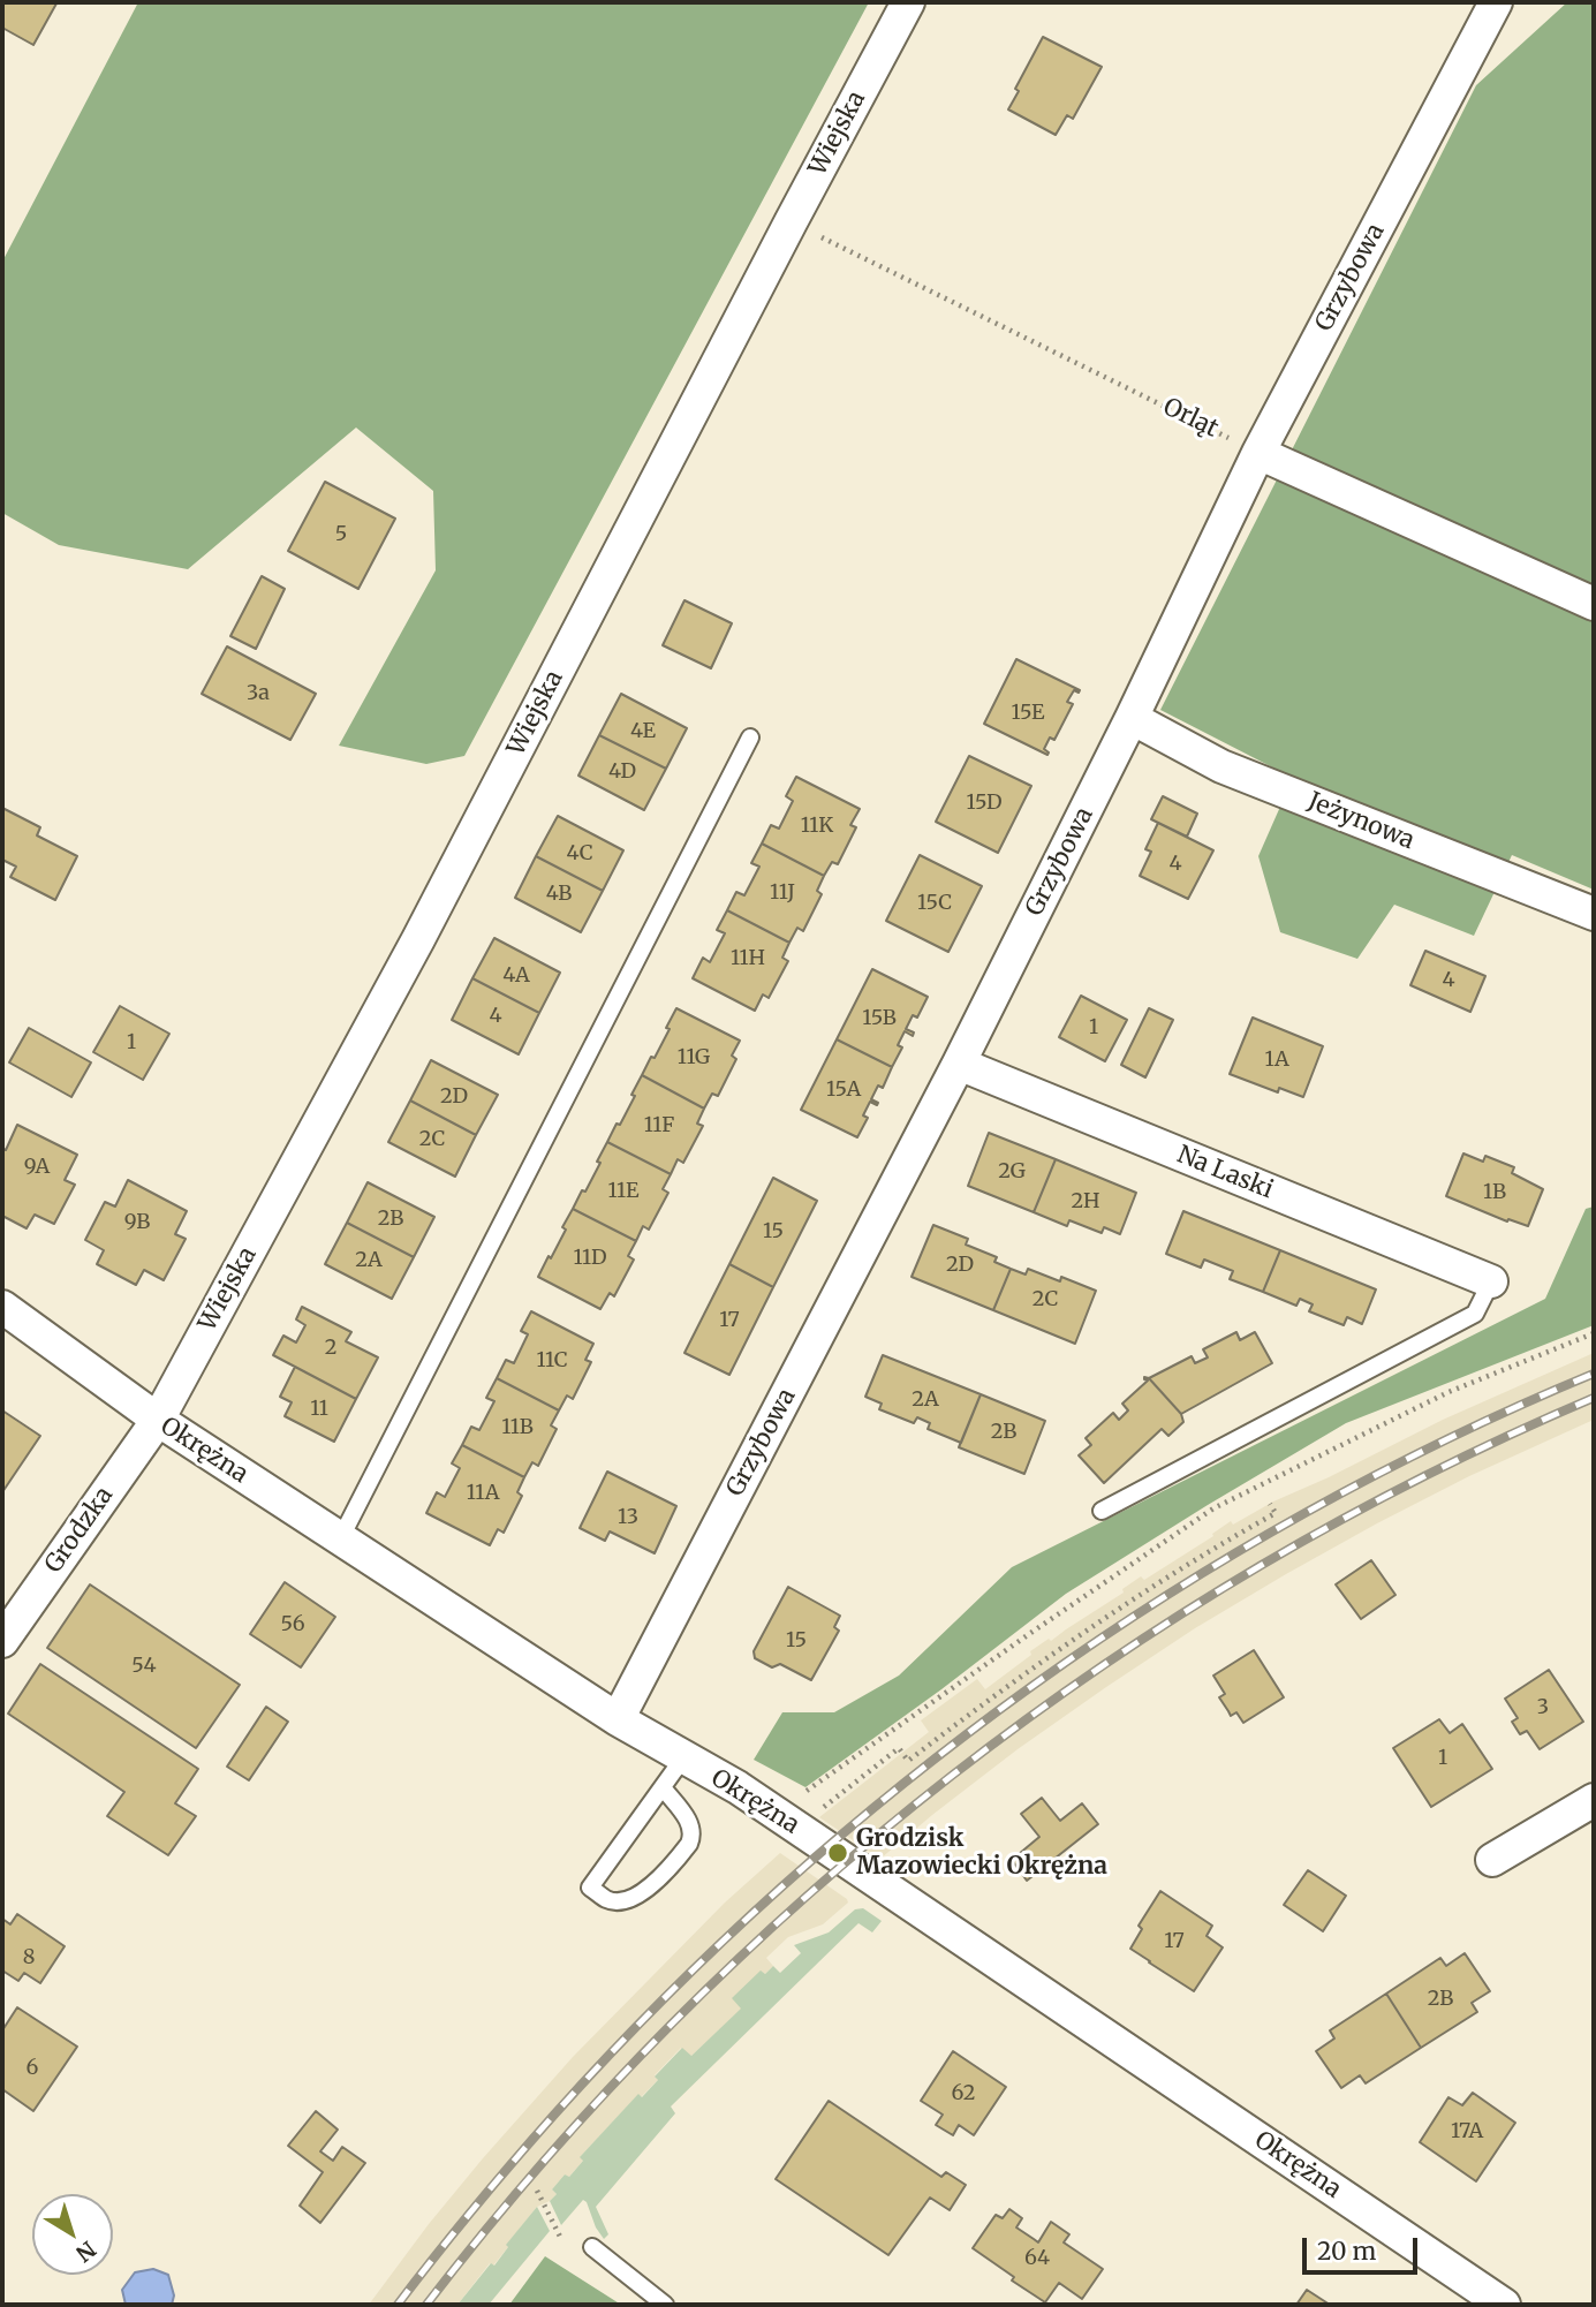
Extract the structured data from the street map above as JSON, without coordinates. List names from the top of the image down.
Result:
{
  "streets": {
    "street": [
      "Wiejska",
      "Grzybowa",
      "Jeżynowa",
      "Na Laski",
      "Okrężna",
      "Grodzka"
    ],
    "path": ["Orląt"]
  },
  "crossings": [
    ["Wiejska", "Orląt"],
    ["Wiejska", "Okrężna"],
    ["Wiejska", "Grodzka"],
    ["Grzybowa", "Orląt"],
    ["Grzybowa", "Jeżynowa"],
    ["Grzybowa", "Na Laski"],
    ["Grzybowa", "Okrężna"],
    ["Okrężna", "Grodzka"]
  ],
  "places": ["Grodzisk Mazowiecki Okrężna"],
  "house_numbers": [
    "5",
    "3a",
    "15E",
    "4E",
    "4D",
    "15D",
    "11K",
    "4C",
    "4",
    "11J",
    "4B",
    "15C",
    "11H",
    "4A",
    "4",
    "4",
    "15B",
    "1",
    "1",
    "11G",
    "1A",
    "15A",
    "2D",
    "11F",
    "2C",
    "9A",
    "2G",
    "11E",
    "1B",
    "2H",
    "2B",
    "9B",
    "15",
    "11D",
    "2A",
    "2D",
    "2C",
    "17",
    "2",
    "11C",
    "2A",
    "11",
    "11B",
    "2B",
    "11A",
    "13",
    "56",
    "15",
    "54",
    "3",
    "1",
    "17",
    "8",
    "2B",
    "6",
    "62",
    "17A",
    "64"
  ],
  "scale_bar": "20 m",
  "north": "bottom right"
}
